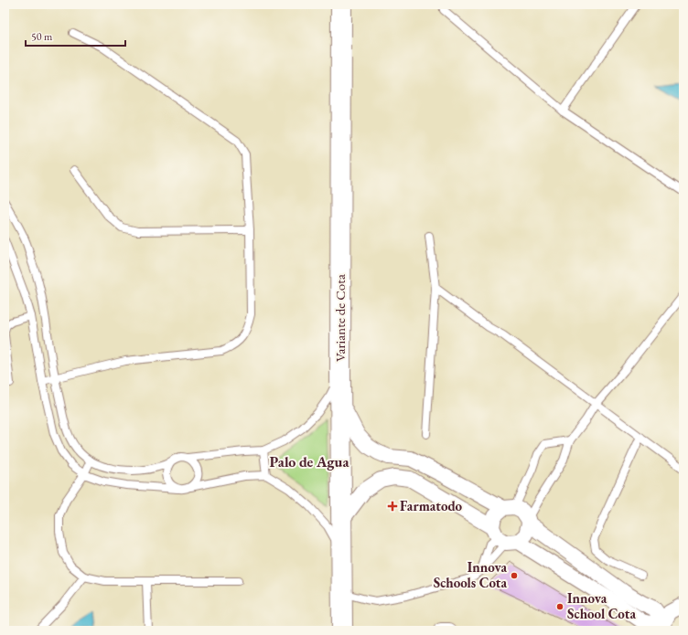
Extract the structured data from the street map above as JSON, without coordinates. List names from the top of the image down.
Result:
{
  "streets": {
    "main road": ["Variante de Cota"]
  },
  "districts": ["Palo de Agua"],
  "places": {
    "health": ["Farmatodo"],
    "other": ["Innova Schools Cota", "Innova School Cota"]
  },
  "scale_bar": "50 m"
}
